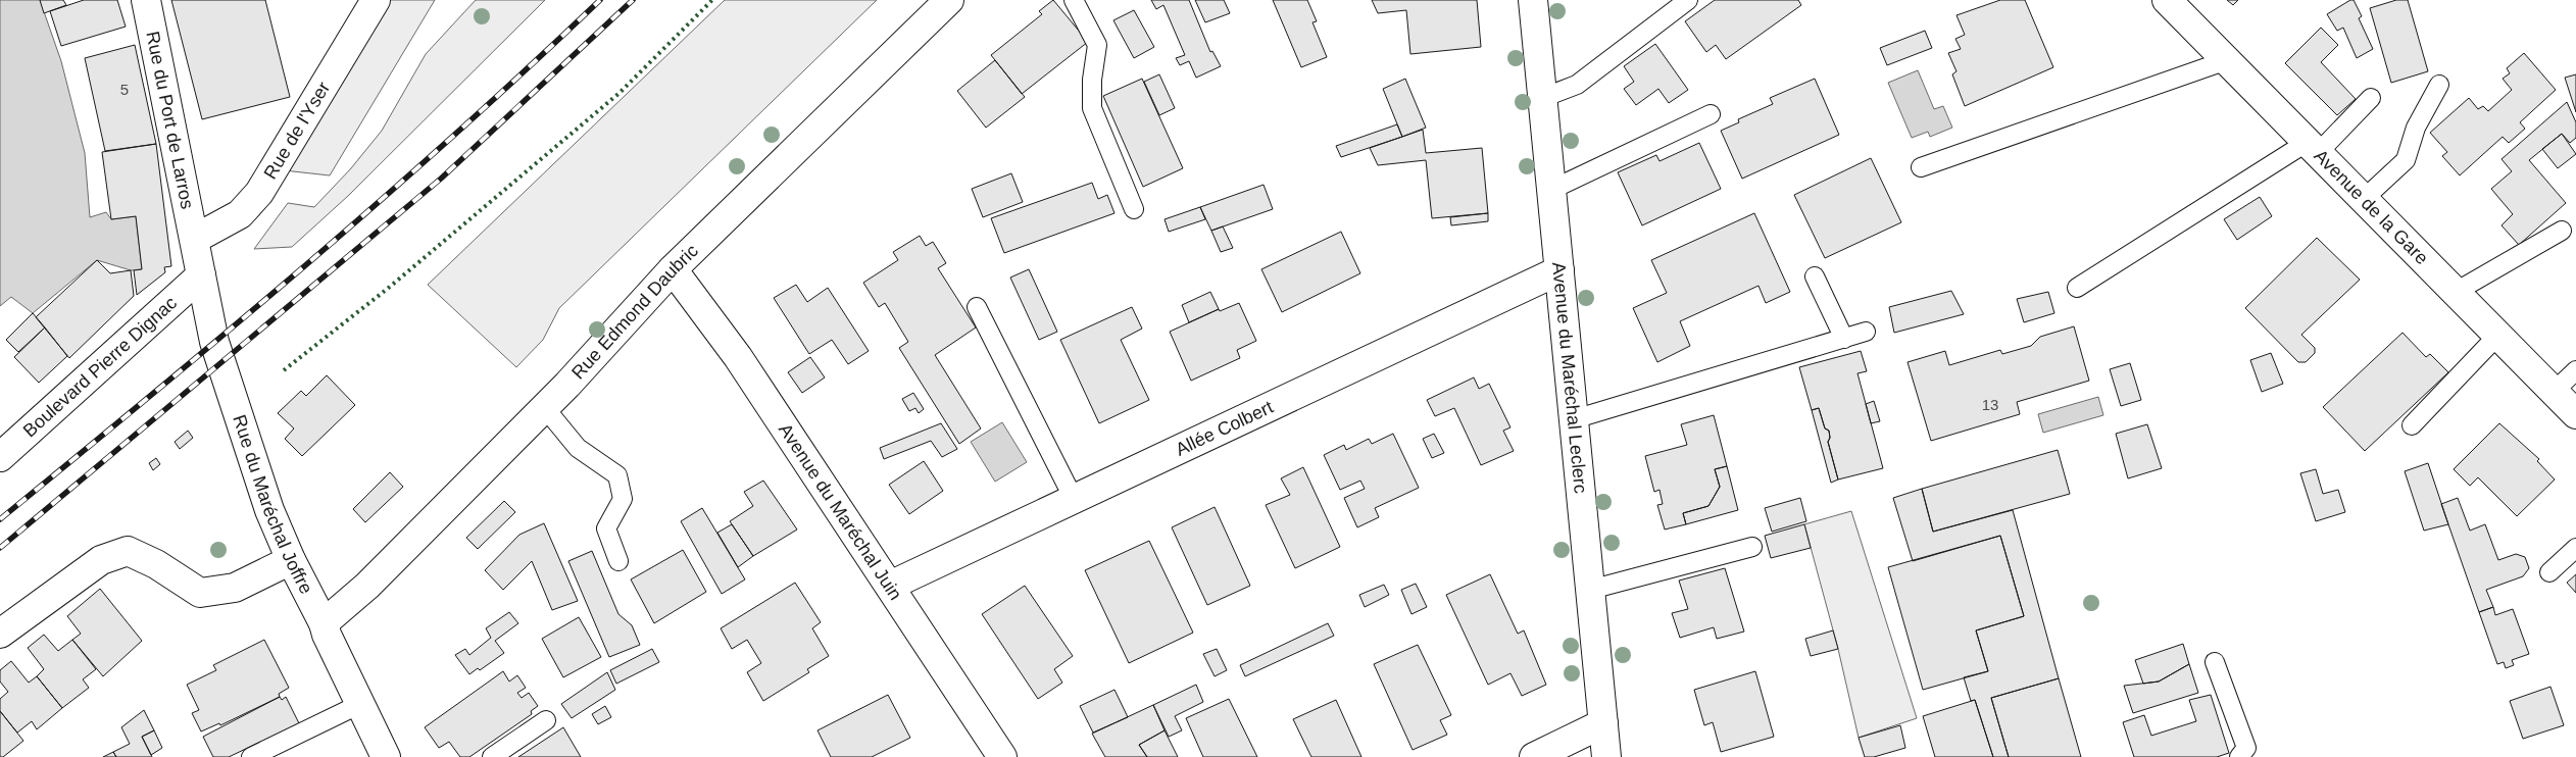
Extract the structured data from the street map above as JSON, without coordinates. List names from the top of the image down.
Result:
{
  "streets": {
    "street": [
      "Rue du Port de Larros",
      "Rue de l'Yser",
      "Avenue de la Gare",
      "Rue Edmond Daubric",
      "Boulevard Pierre Dignac",
      "Avenue du Maréchal Leclerc",
      "Allée Colbert",
      "Rue du Maréchal Joffre",
      "Avenue du Maréchal Juin"
    ]
  },
  "crossings": [
    ["Rue du Port de Larros", "Rue de l'Yser"],
    ["Rue du Port de Larros", "Rue du Maréchal Joffre"],
    ["Rue de l'Yser", "Rue du Maréchal Joffre"],
    ["Rue Edmond Daubric", "Rue du Maréchal Joffre"],
    ["Rue Edmond Daubric", "Avenue du Maréchal Juin"],
    ["Boulevard Pierre Dignac", "Rue du Maréchal Joffre"],
    ["Avenue du Maréchal Leclerc", "Allée Colbert"],
    ["Allée Colbert", "Avenue du Maréchal Juin"]
  ],
  "house_numbers": ["5", "13"]
}
